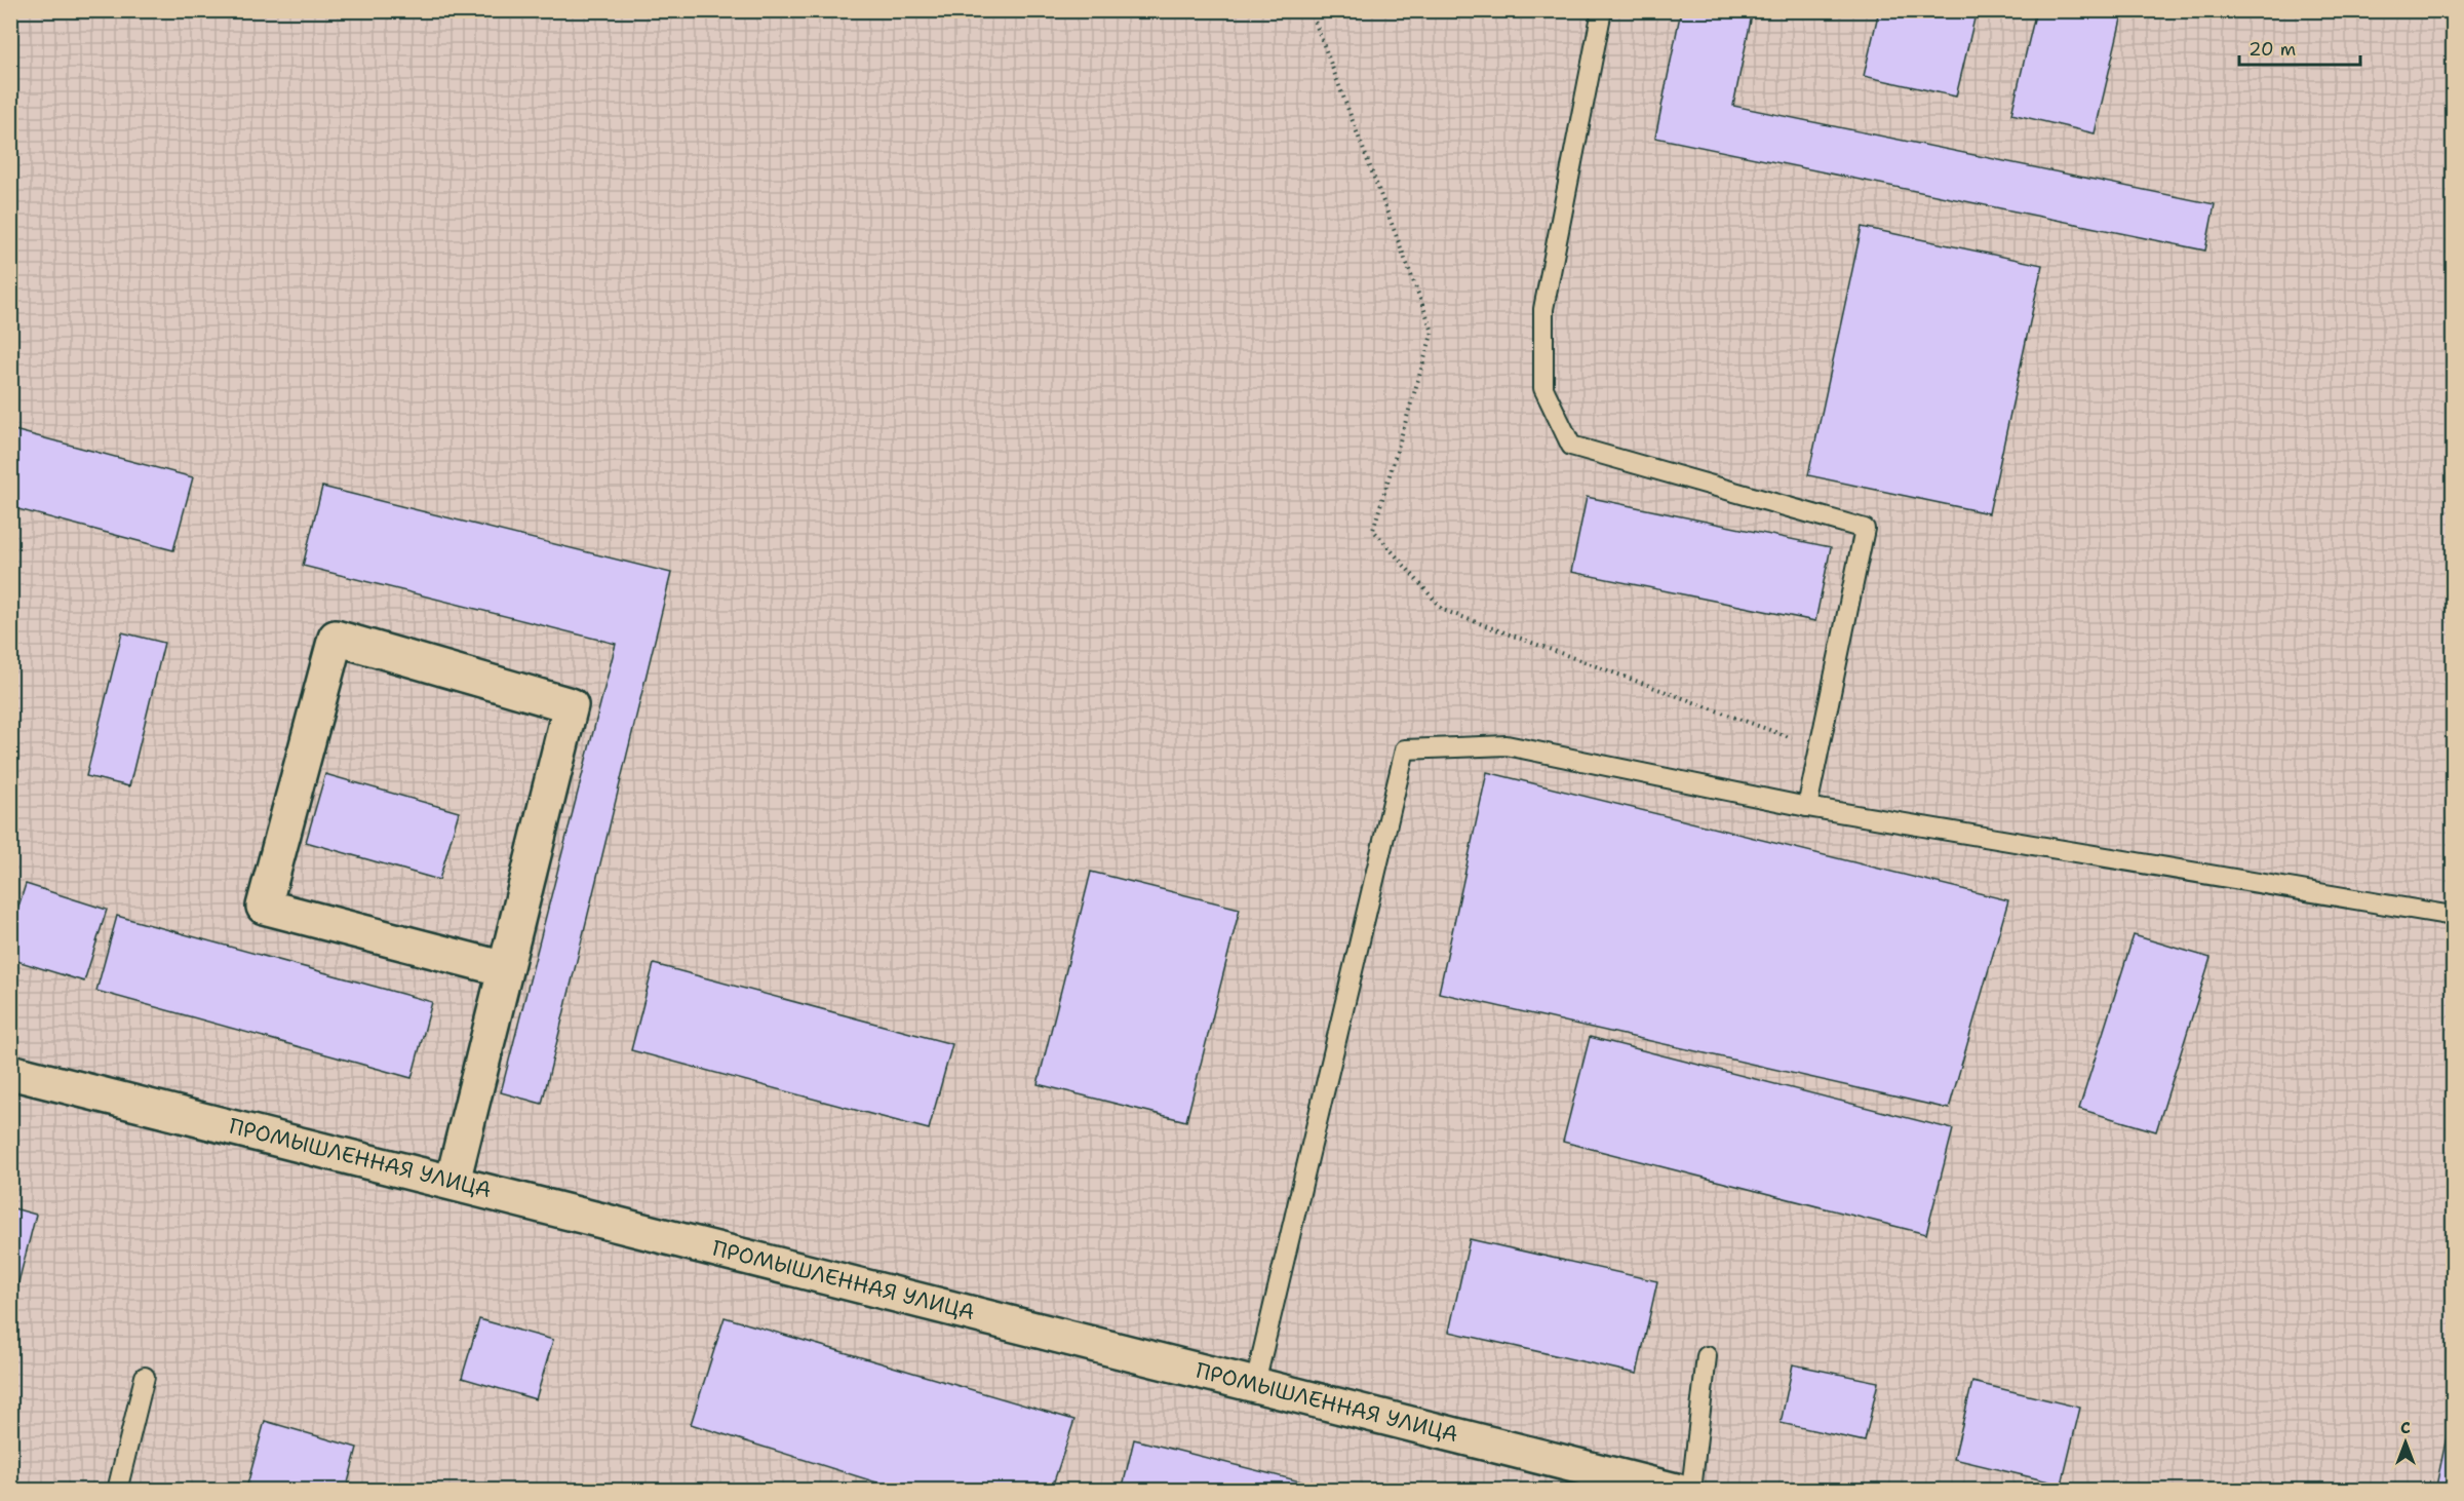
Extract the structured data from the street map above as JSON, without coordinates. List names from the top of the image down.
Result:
{
  "streets": {
    "street": ["ПРОМЫШЛЕННАЯ УЛИЦА"]
  },
  "scale_bar": "20 m",
  "north": "top"
}
